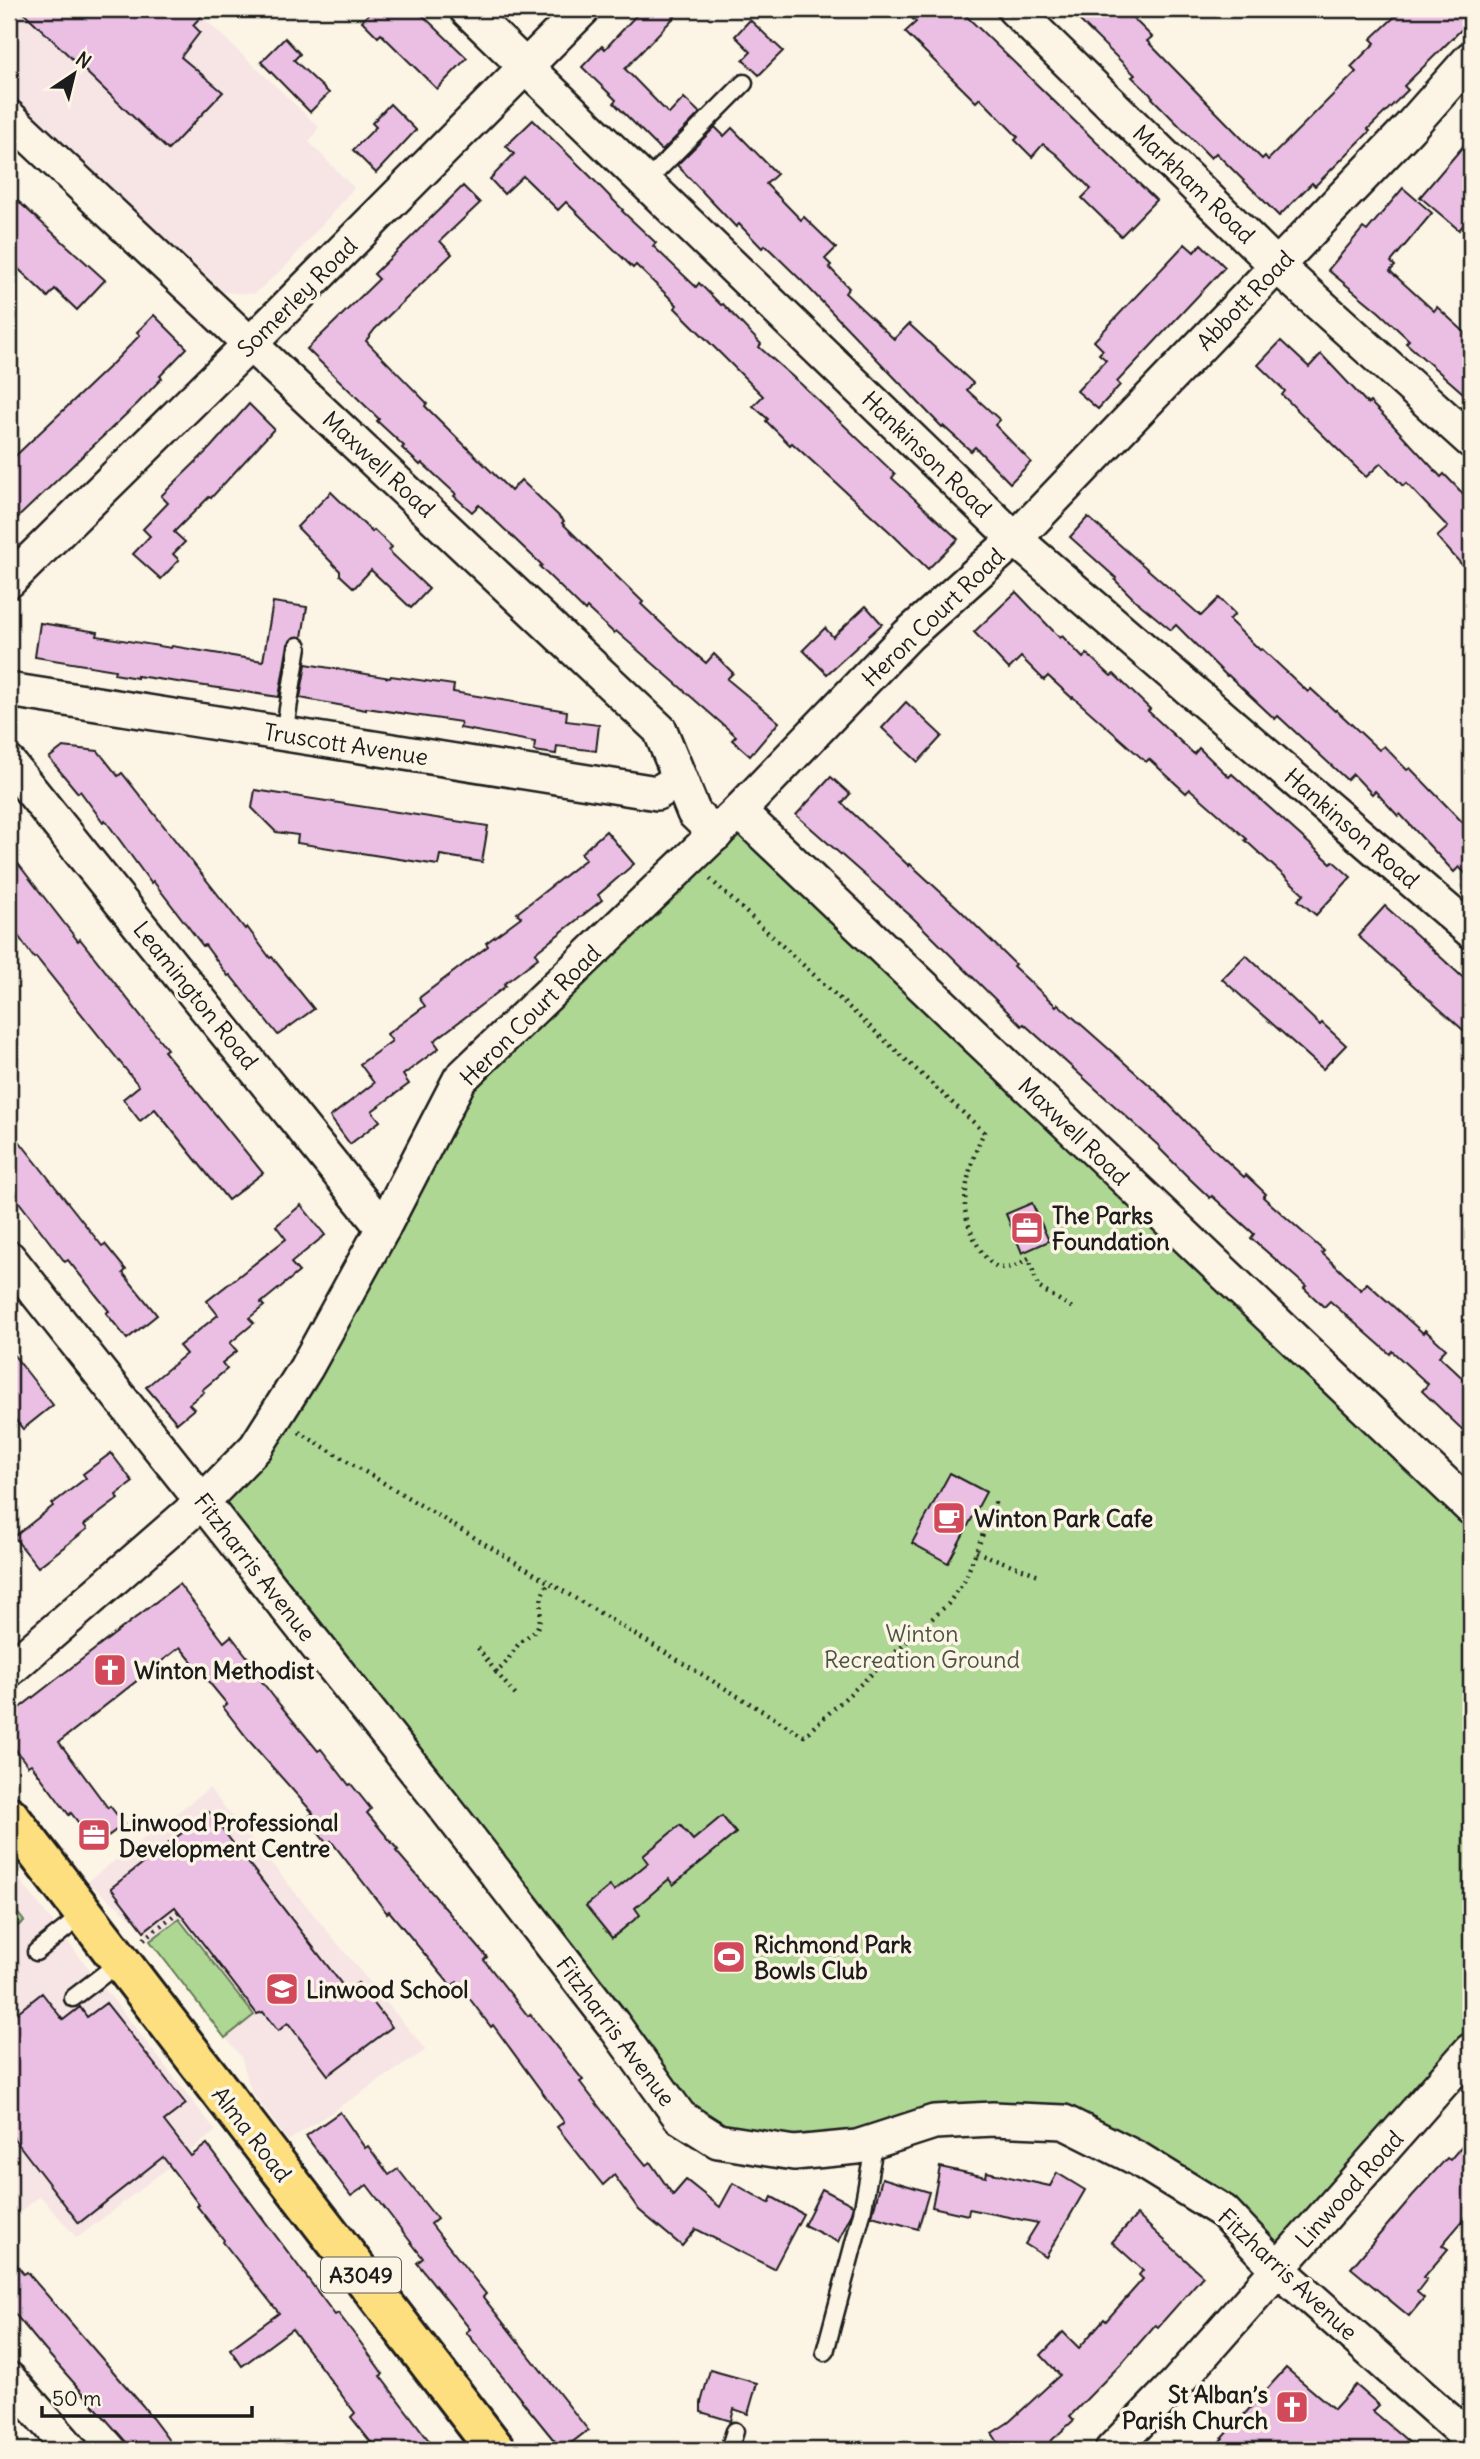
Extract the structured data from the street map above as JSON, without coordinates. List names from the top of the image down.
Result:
{
  "streets": {
    "main road": ["Alma Road", "A3049"],
    "street": [
      "Markham Road",
      "Somerley Road",
      "Abbott Road",
      "Hankinson Road",
      "Maxwell Road",
      "Heron Court Road",
      "Truscott Avenue",
      "Leamington Road",
      "Fitzharris Avenue",
      "Linwood Road"
    ]
  },
  "crossings": [
    ["Markham Road", "Abbott Road"],
    ["Somerley Road", "Hankinson Road"],
    ["Somerley Road", "Maxwell Road"],
    ["Abbott Road", "Hankinson Road"],
    ["Abbott Road", "Heron Court Road"],
    ["Hankinson Road", "Heron Court Road"],
    ["Maxwell Road", "Heron Court Road"],
    ["Maxwell Road", "Truscott Avenue"],
    ["Heron Court Road", "Leamington Road"],
    ["Heron Court Road", "Fitzharris Avenue"],
    ["Fitzharris Avenue", "Linwood Road"]
  ],
  "parks": ["Winton Recreation Ground"],
  "places": {
    "office": ["The Parks Foundation", "Linwood Professional Development Centre"],
    "cafe": ["Winton Park Cafe"],
    "church": ["Winton Methodist", "St Alban’s Parish Church"],
    "sports": ["Richmond Park Bowls Club"],
    "school or university": ["Linwood School"]
  },
  "scale_bar": "50 m",
  "north": "top right"
}
